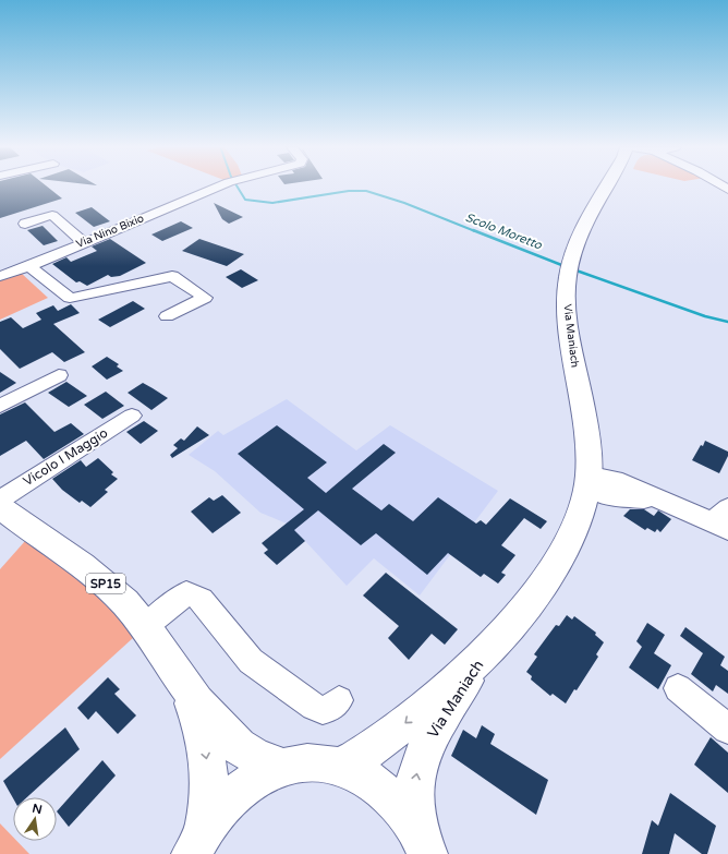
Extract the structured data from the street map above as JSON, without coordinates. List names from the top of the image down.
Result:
{
  "streets": {
    "main road": ["Via Maniach", "SP15"],
    "street": ["Via Nino Bixio", "Vicolo I Maggio"]
  },
  "crossings": [
    ["Via Maniach", "SP15"]
  ],
  "water": ["Scolo Moretto"],
  "north": "top"
}
